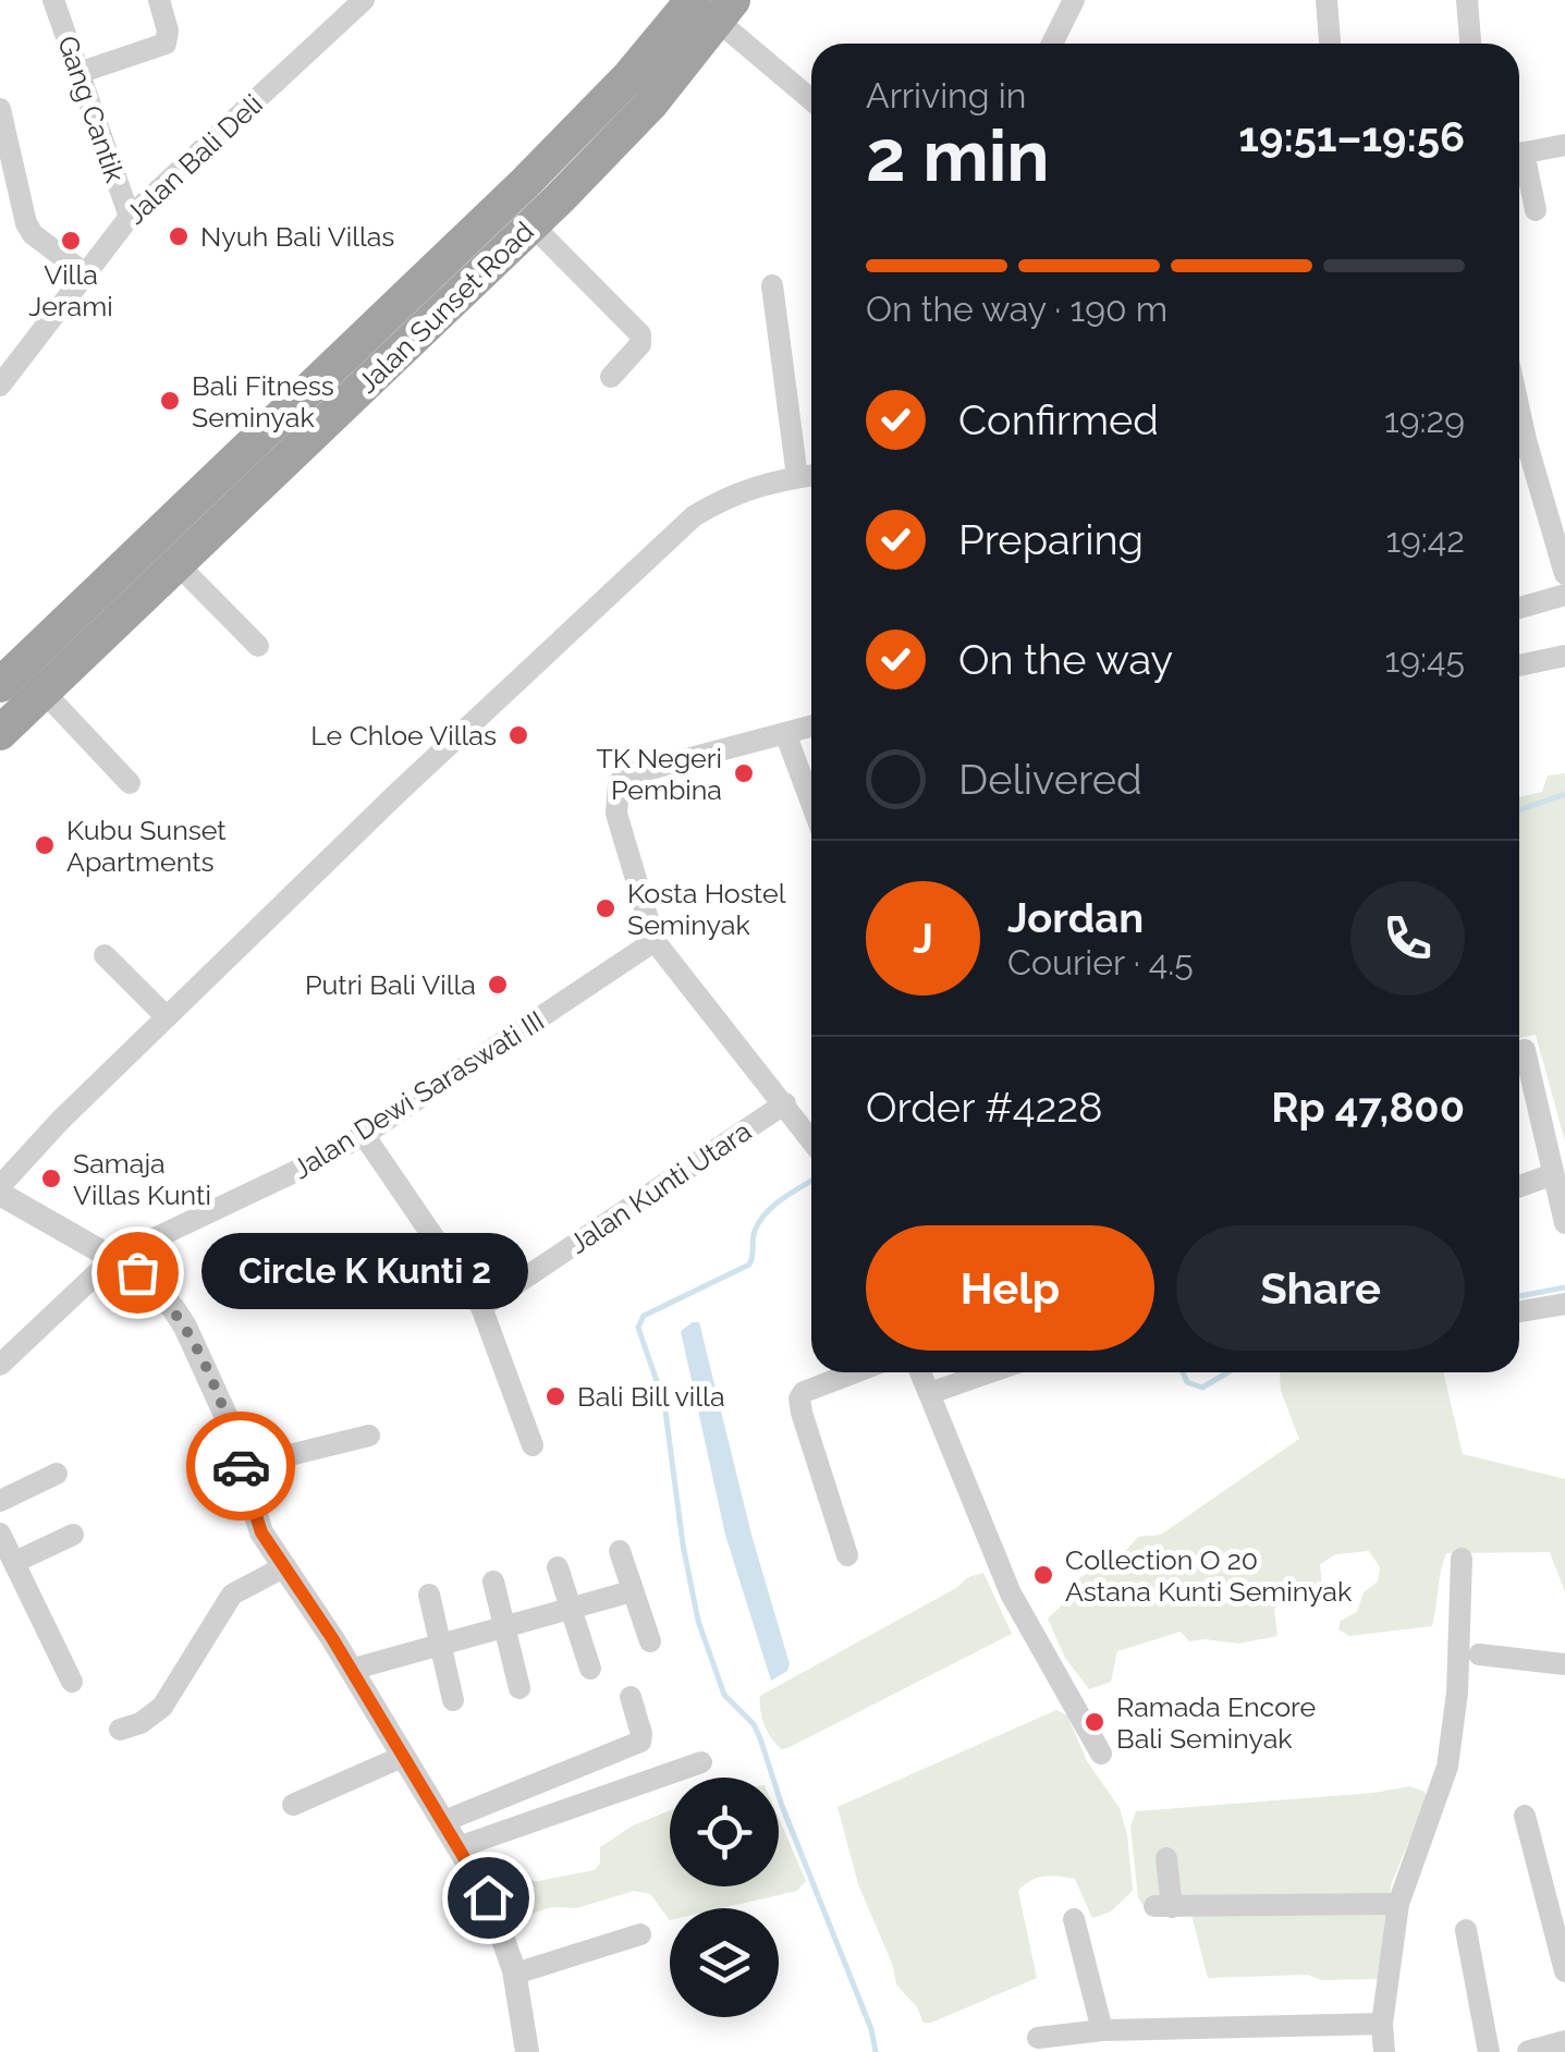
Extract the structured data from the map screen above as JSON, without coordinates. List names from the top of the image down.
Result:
{
  "streets": {
    "highway": ["Jalan Sunset Road"],
    "street": [
      "Gang Cantik",
      "Jalan Bali Deli",
      "Jalan Dewi Saraswati III",
      "Jalan Kunti Utara"
    ]
  },
  "crossings": [
    ["Gang Cantik", "Jalan Bali Deli"]
  ],
  "places": [
    "Nyuh Bali Villas",
    "Villa Jerami",
    "Bali Fitness Seminyak",
    "Le Chloe Villas",
    "TK Negeri Pembina",
    "Kubu Sunset Apartments",
    "Kosta Hostel Seminyak",
    "Putri Bali Villa",
    "Samaja Villas Kunti",
    "Circle K Kunti 2",
    "Bali Bill villa",
    "Collection O 20 Astana Kunti Seminyak",
    "Ramada Encore Bali Seminyak"
  ],
  "page": {
    "heading": ["2 min", "Arriving in", "19:51–19:56"],
    "panel": [
      "Jordan",
      "Courier · 4.5",
      "Order #4228",
      "Rp 47,800"
    ],
    "bar": "On the way · 190 m",
    "list": [
      ["Confirmed", "19:29"],
      ["Preparing", "19:42"],
      ["On the way", "19:45"],
      "Delivered"
    ],
    "round": "J",
    "buttons": ["Help", "Share"],
    "bubble": "Circle K Kunti 2"
  }
}
